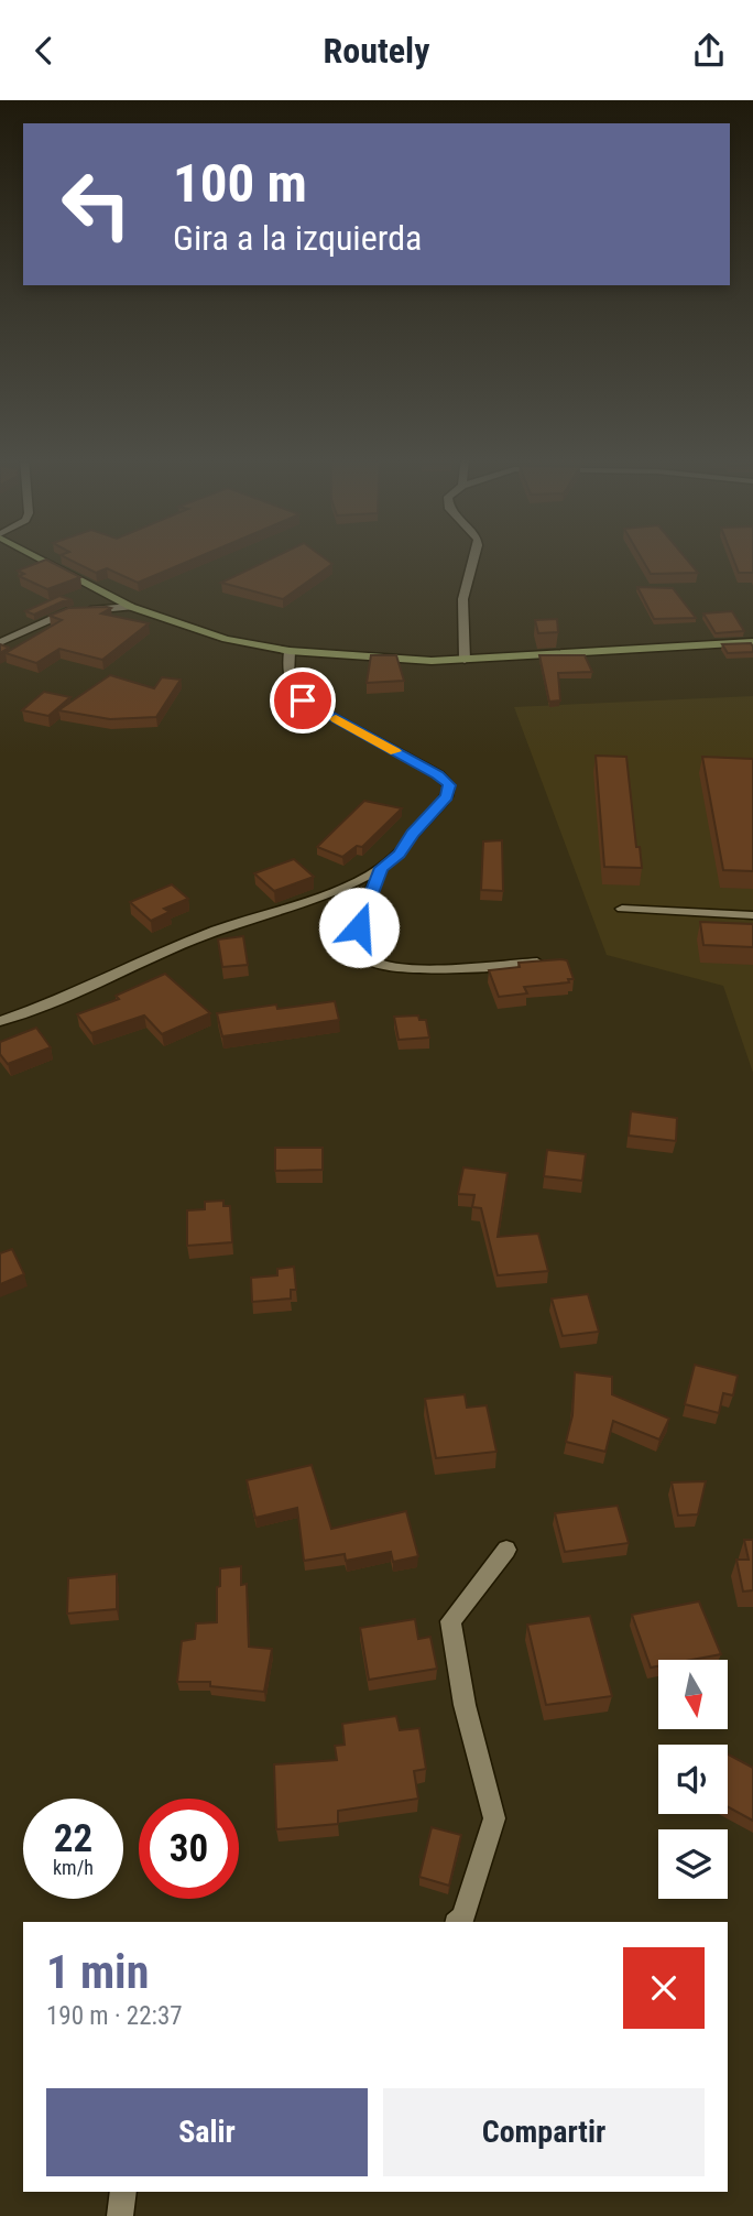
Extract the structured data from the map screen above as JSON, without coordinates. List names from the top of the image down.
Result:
{
  "north": "bottom",
  "page": {
    "header": "Routely",
    "turn": ["100 m", "Gira a la izquierda"],
    "speed": "22 km/h",
    "limit": "30",
    "heading": ["1 min", "190 m · 22:37"],
    "buttons": ["Salir", "Compartir"]
  }
}
